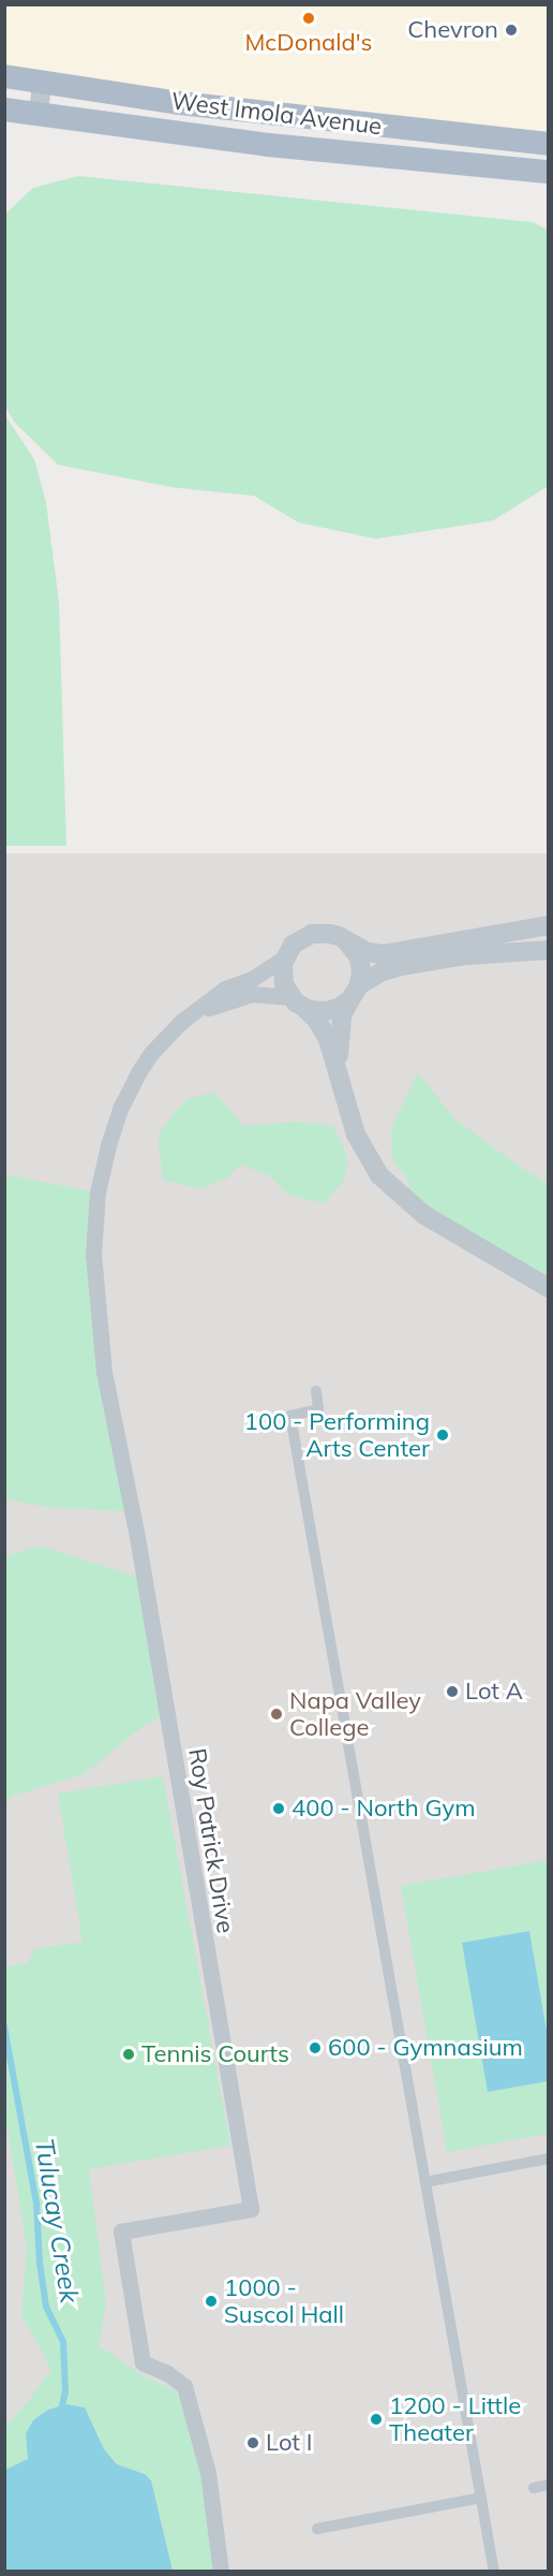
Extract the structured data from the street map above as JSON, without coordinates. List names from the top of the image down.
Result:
{
  "streets": {
    "main road": ["West Imola Avenue"],
    "street": ["Roy Patrick Drive"]
  },
  "water": ["Tulucay Creek"],
  "places": [
    "McDonald's",
    "Chevron",
    "100 - Performing Arts Center",
    "Lot A",
    "Napa Valley College",
    "400 - North Gym",
    "600 - Gymnasium",
    "Tennis Courts",
    "1000 - Suscol Hall",
    "1200 - Little Theater",
    "Lot I"
  ]
}
